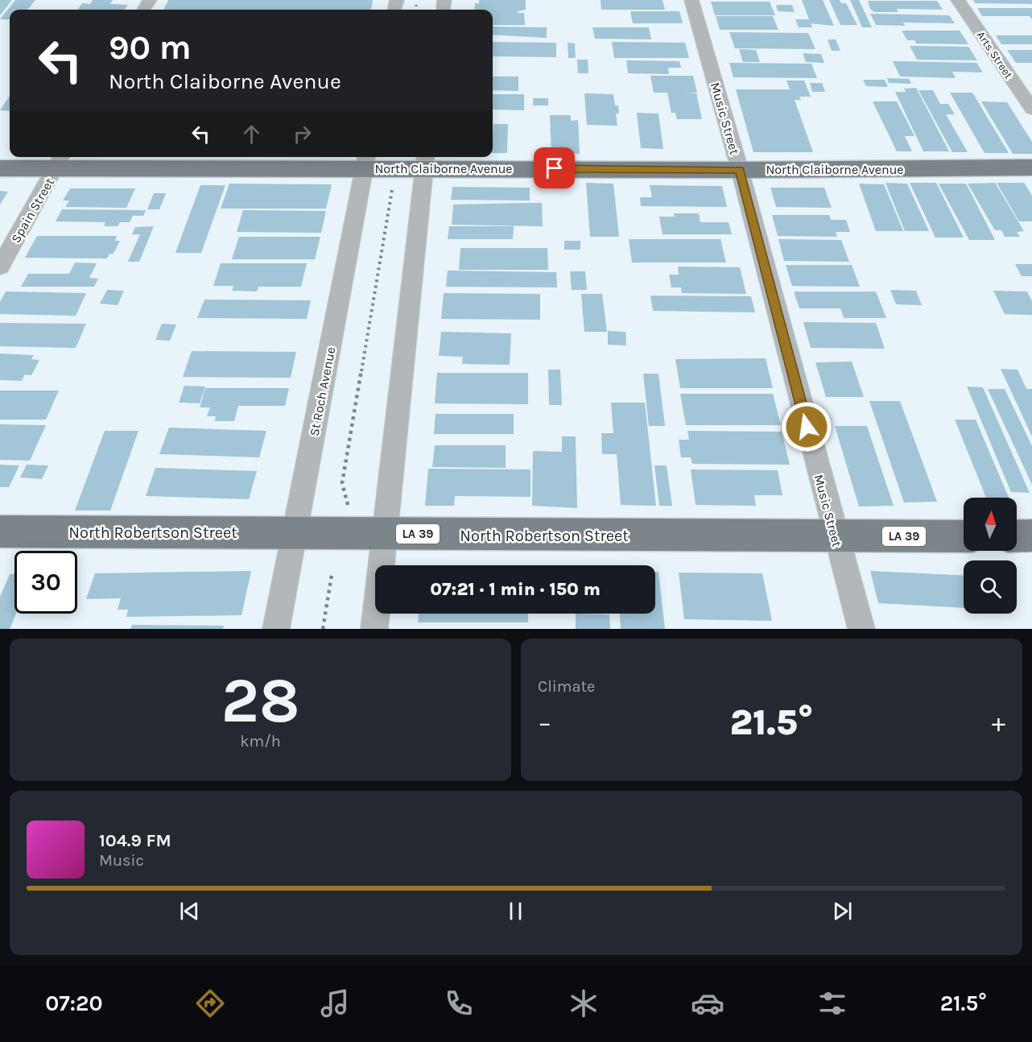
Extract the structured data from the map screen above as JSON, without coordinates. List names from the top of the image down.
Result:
{
  "streets": {
    "main road": ["North Claiborne Avenue", "North Robertson Street", "LA 39"],
    "street": [
      "Arts Street",
      "Music Street",
      "Spain Street",
      "St Roch Avenue"
    ]
  },
  "crossings": [
    ["Music Street", "North Claiborne Avenue"],
    ["Music Street", "North Robertson Street"],
    ["North Claiborne Avenue", "Spain Street"],
    ["North Claiborne Avenue", "St Roch Avenue"],
    ["St Roch Avenue", "North Robertson Street"]
  ],
  "north": "top",
  "page": {
    "turn": ["90 m", "North Claiborne Avenue"],
    "limit": "30",
    "trip": "07:21 · 1 min · 150 m",
    "tile": [
      ["28", "km/h"],
      "Climate"
    ],
    "heat": ["−", "21.5°", "+"],
    "song": ["104.9 FM", "Music"],
    "tabs": ["07:20", "21.5°"]
  }
}
